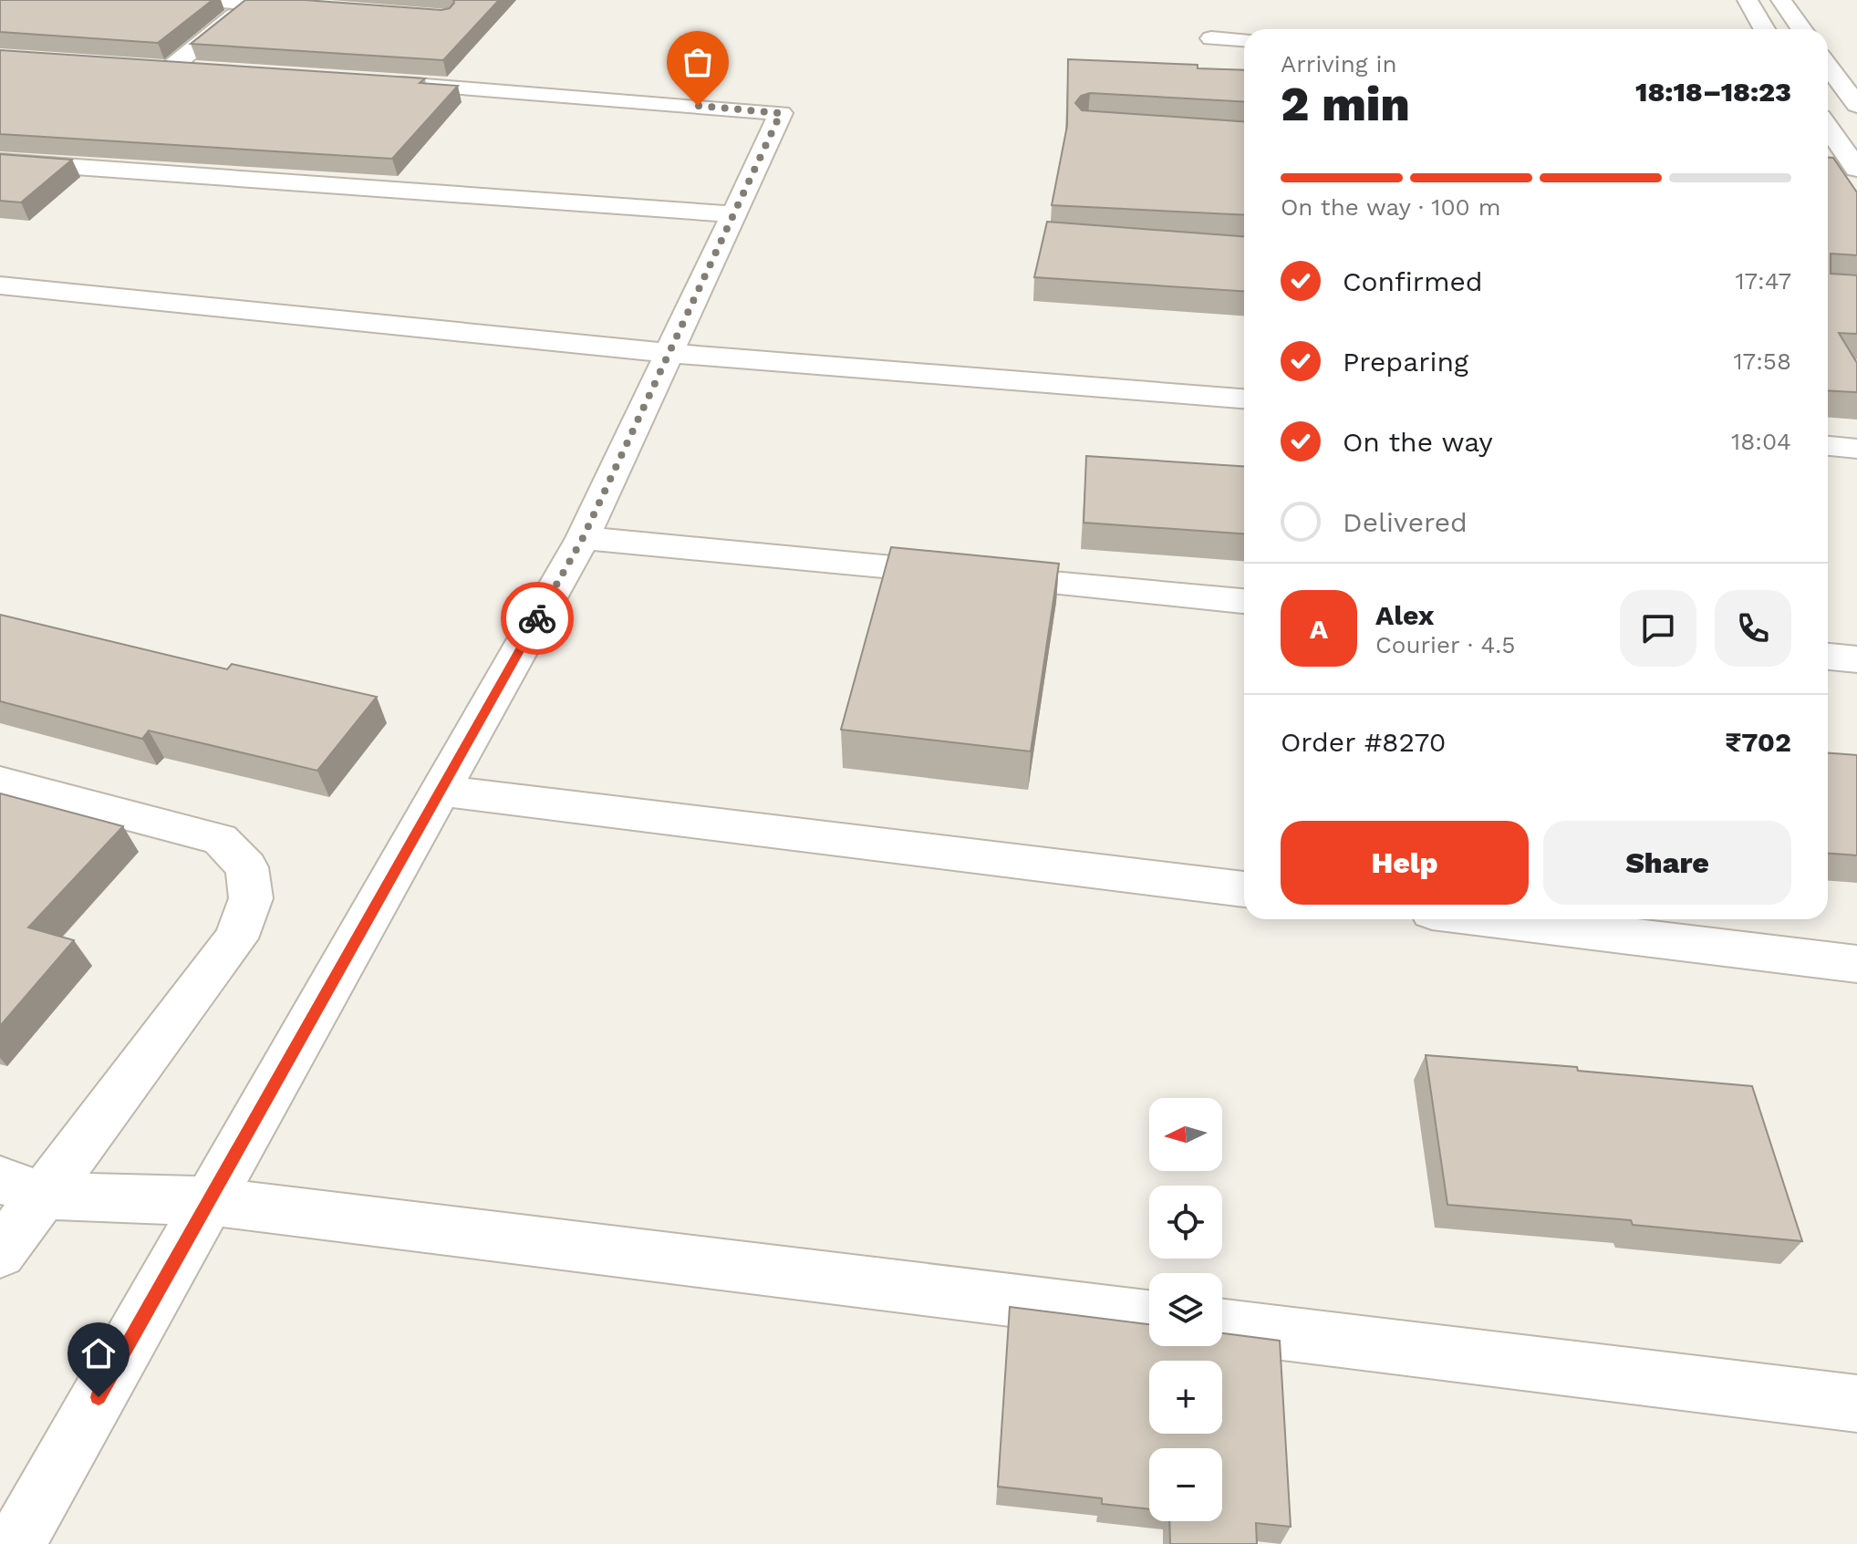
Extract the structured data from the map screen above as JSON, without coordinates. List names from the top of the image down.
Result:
{
  "north": "left",
  "page": {
    "heading": ["2 min", "Arriving in", "18:18–18:23"],
    "panel": [
      "Alex",
      "Courier · 4.5",
      "Order #8270",
      "₹702"
    ],
    "bar": "On the way · 100 m",
    "list": [
      ["Confirmed", "17:47"],
      ["Preparing", "17:58"],
      ["On the way", "18:04"],
      "Delivered"
    ],
    "round": "A",
    "buttons": ["Help", "Share"],
    "map_buttons": ["+", "−"]
  }
}
